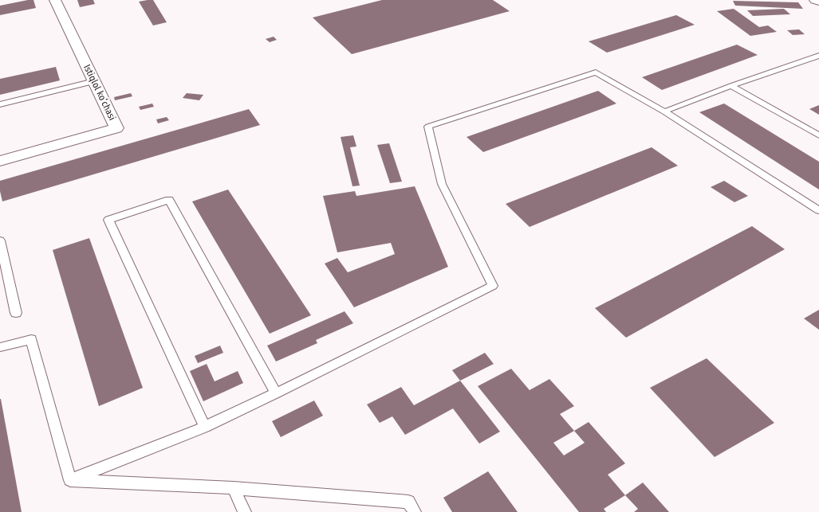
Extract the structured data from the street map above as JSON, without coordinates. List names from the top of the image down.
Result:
{
  "streets": {
    "street": ["Istiqlol koʻchasi"]
  }
}
